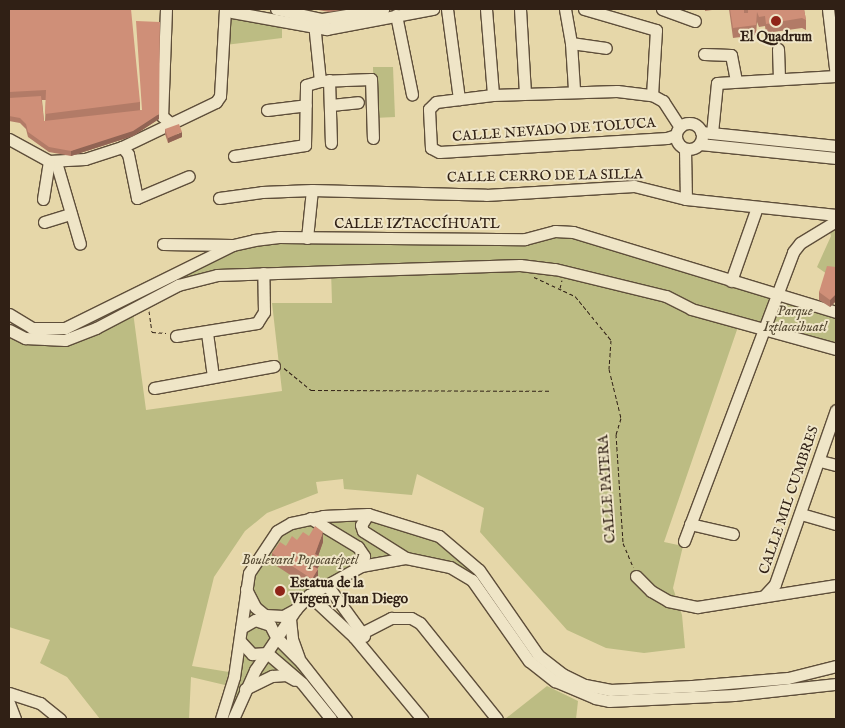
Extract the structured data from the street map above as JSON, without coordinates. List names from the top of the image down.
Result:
{
  "streets": {
    "street": [
      "CALLE NEVADO DE TOLUCA",
      "CALLE CERRO DE LA SILLA",
      "CALLE IZTACCÍHUATL",
      "CALLE MIL CUMBRES"
    ],
    "path": ["CALLE PATERA"]
  },
  "parks": ["Parque Iztlaccihuatl", "Boulevard Popocatépetl"],
  "places": ["El Quadrum", "Estatua de la Virgen y Juan Diego"]
}
